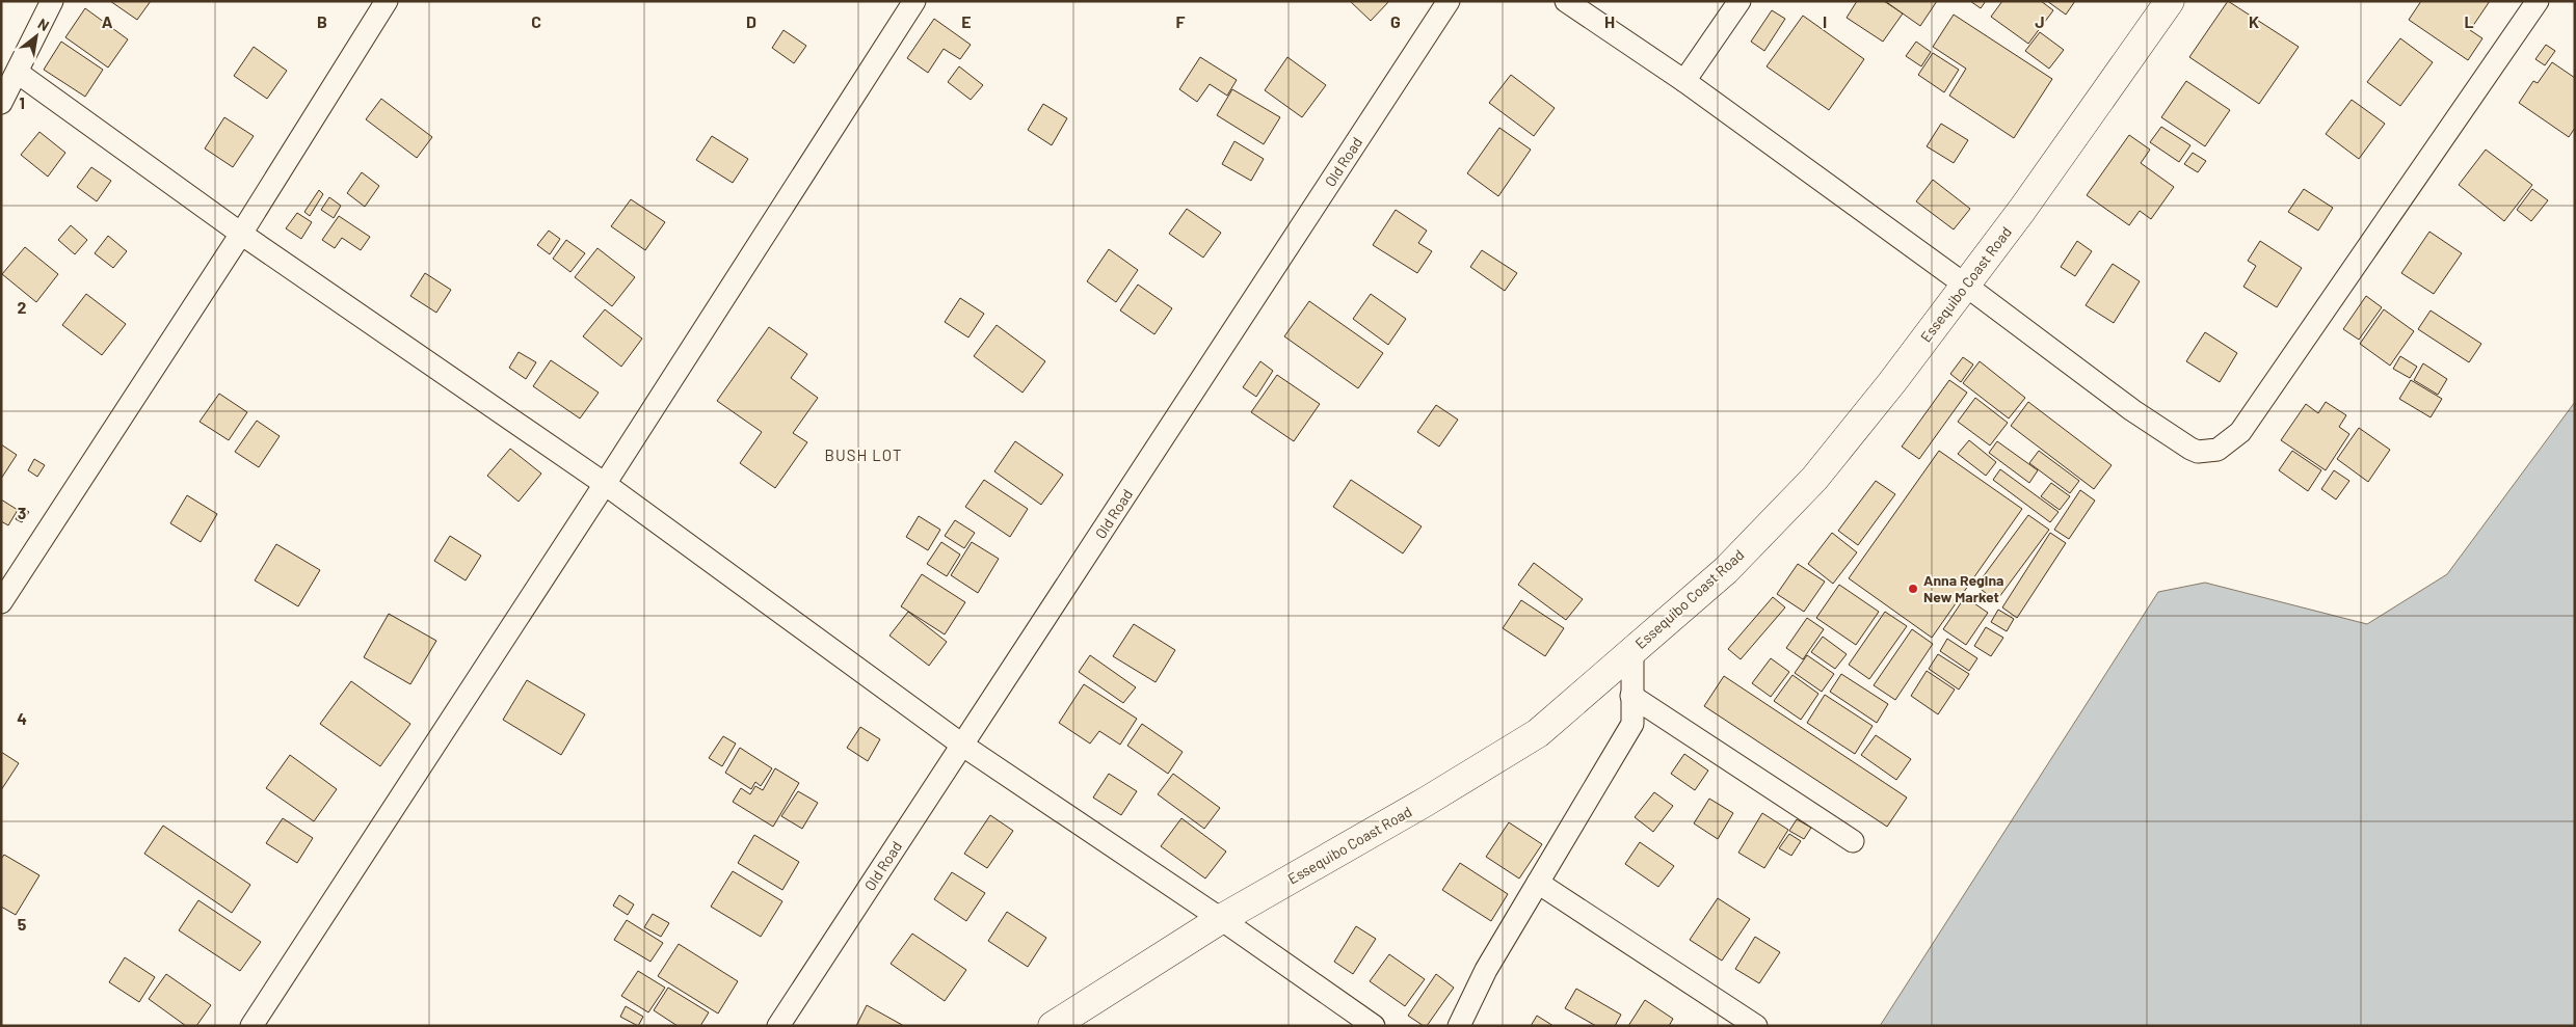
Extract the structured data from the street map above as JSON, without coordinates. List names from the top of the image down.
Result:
{
  "streets": {
    "main road": ["Essequibo Coast Road"],
    "street": ["Old Road"]
  },
  "districts": ["BUSH LOT"],
  "places": ["Anna Regina New Market"],
  "north": "top right",
  "grid": {
    "columns": [
      "A",
      "B",
      "C",
      "D",
      "E",
      "F",
      "G",
      "H",
      "I",
      "J",
      "K",
      "L"
    ],
    "rows": [
      "1",
      "2",
      "3",
      "4",
      "5"
    ]
  }
}
